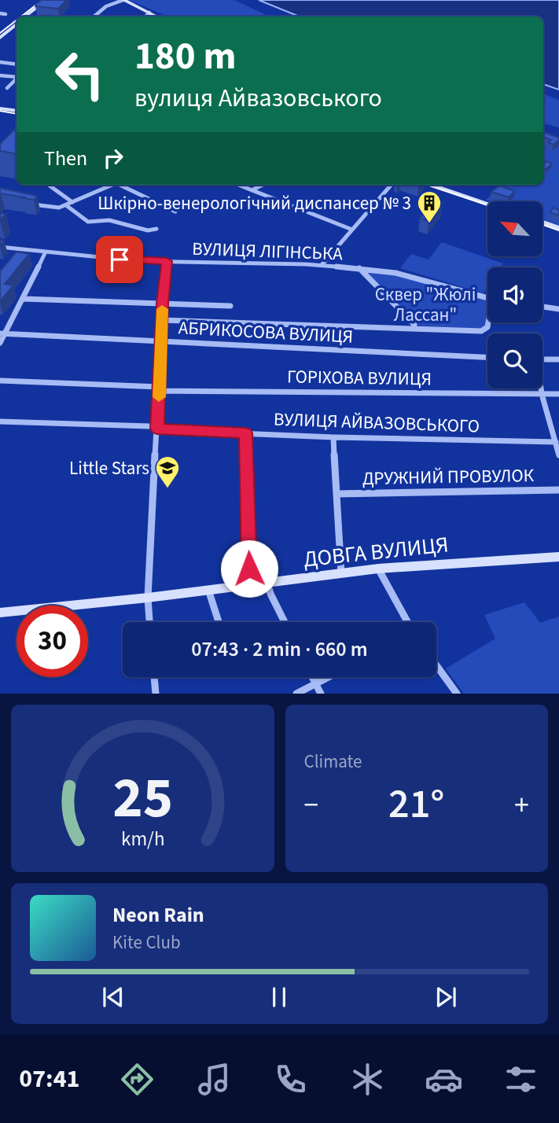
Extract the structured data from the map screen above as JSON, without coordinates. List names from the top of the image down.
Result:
{
  "streets": {
    "street": [
      "ВУЛИЦЯ ЛІГІНСЬКА",
      "АБРИКОСОВА ВУЛИЦЯ",
      "ГОРІХОВА ВУЛИЦЯ",
      "ВУЛИЦЯ АЙВАЗОВСЬКОГО",
      "ДРУЖНИЙ ПРОВУЛОК",
      "ДОВГА ВУЛИЦЯ"
    ]
  },
  "parks": ["Сквер \"Жюлі Лассан\""],
  "places": {
    "building": ["Шкірно-венерологічний диспансер № 3"],
    "school or university": ["Little Stars"]
  },
  "north": "top left",
  "page": {
    "turn": ["180 m", "вулиця Айвазовського"],
    "then": "Then",
    "limit": "30",
    "trip": "07:43 · 2 min · 660 m",
    "tile": "Climate",
    "heat": ["−", "21°", "+"],
    "song": ["Neon Rain", "Kite Club"],
    "tabs": "07:41",
    "gauge": ["25", "km/h"]
  }
}
